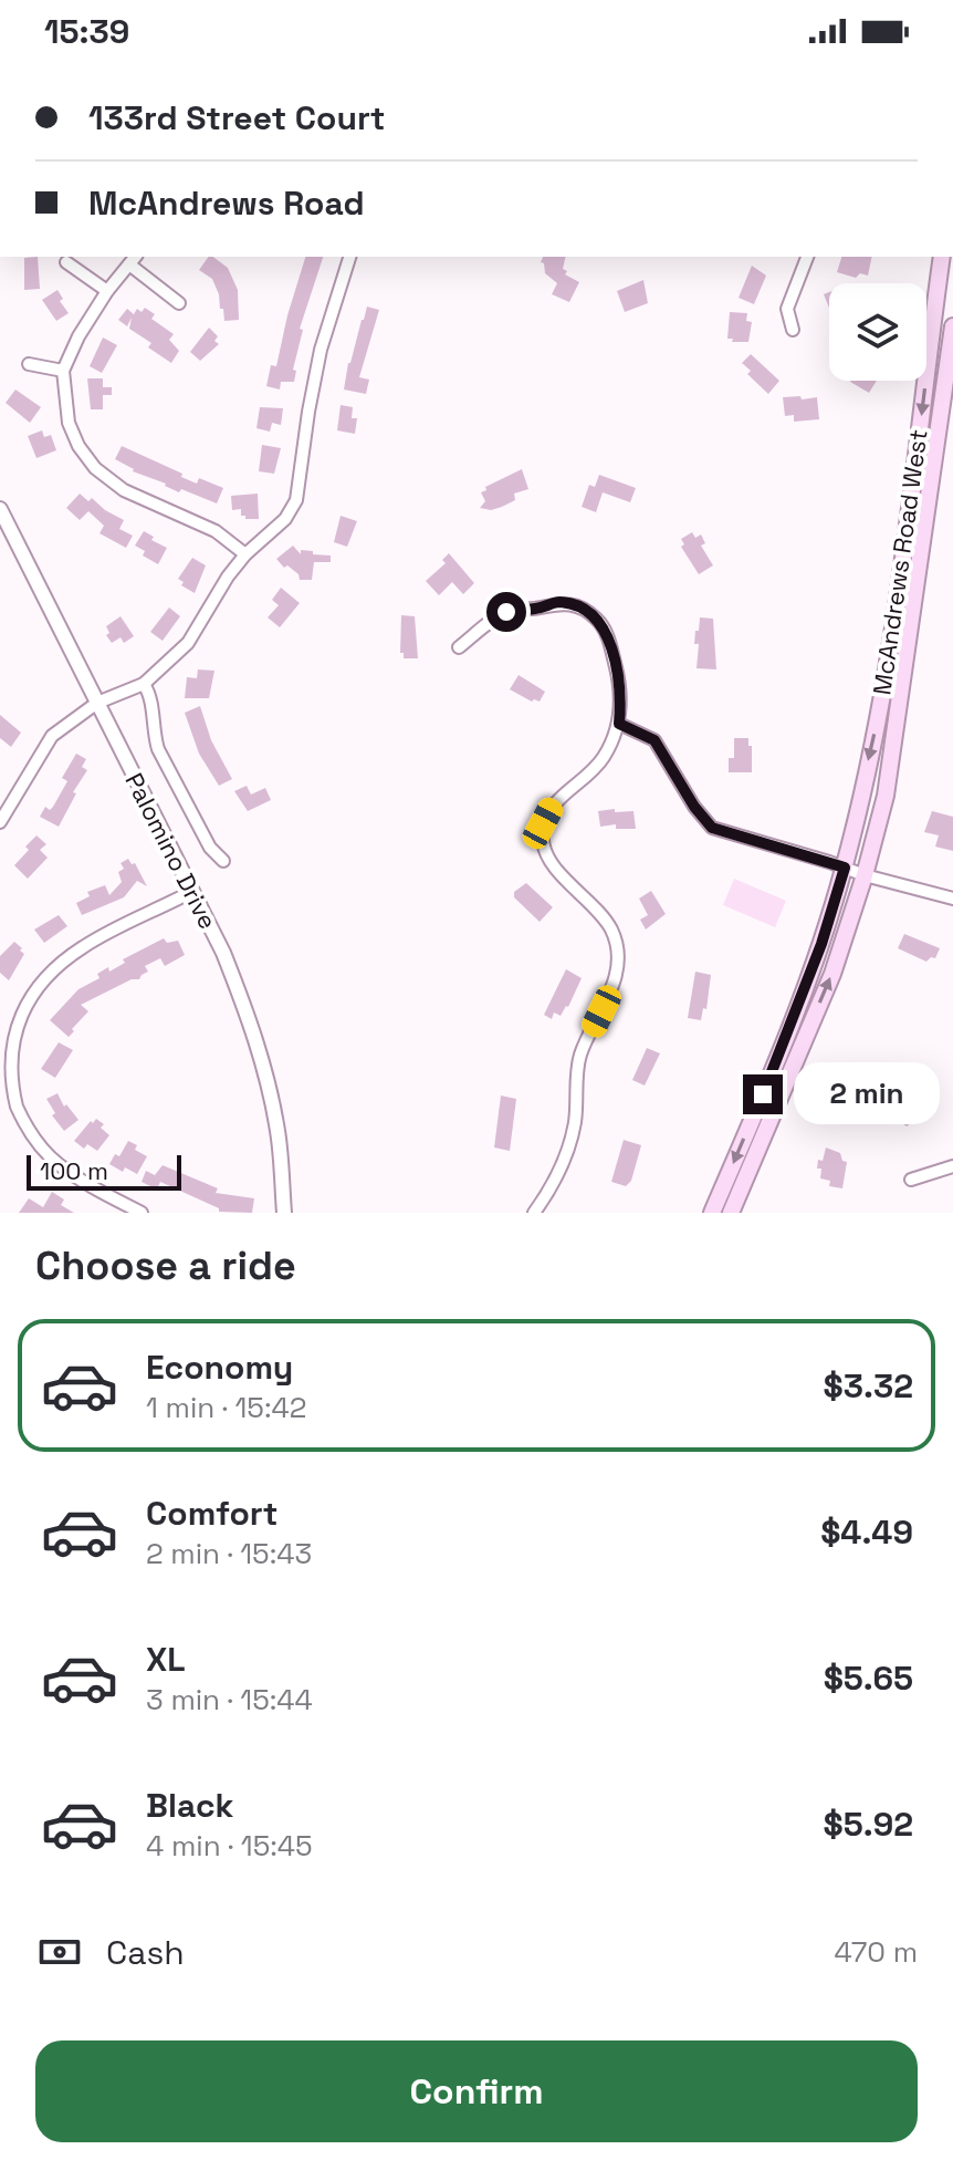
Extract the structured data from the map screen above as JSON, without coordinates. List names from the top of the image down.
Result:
{
  "streets": {
    "main road": ["McAndrews Road West"],
    "street": ["Palomino Drive"]
  },
  "scale_bar": "100 m",
  "page": {
    "status": "15:39",
    "banner": ["133rd Street Court", "McAndrews Road"],
    "bubble": "2 min",
    "scale": "100 m",
    "heading": "Choose a ride",
    "list": [
      {
        "name": "Economy",
        "note": "1 min · 15:42",
        "value": "$3.32"
      },
      {
        "name": "Comfort",
        "note": "2 min · 15:43",
        "value": "$4.49"
      },
      {
        "name": "XL",
        "note": "3 min · 15:44",
        "value": "$5.65"
      },
      {
        "name": "Black",
        "note": "4 min · 15:45",
        "value": "$5.92"
      }
    ],
    "pay": ["Cash", "470 m"],
    "buttons": "Confirm"
  }
}
